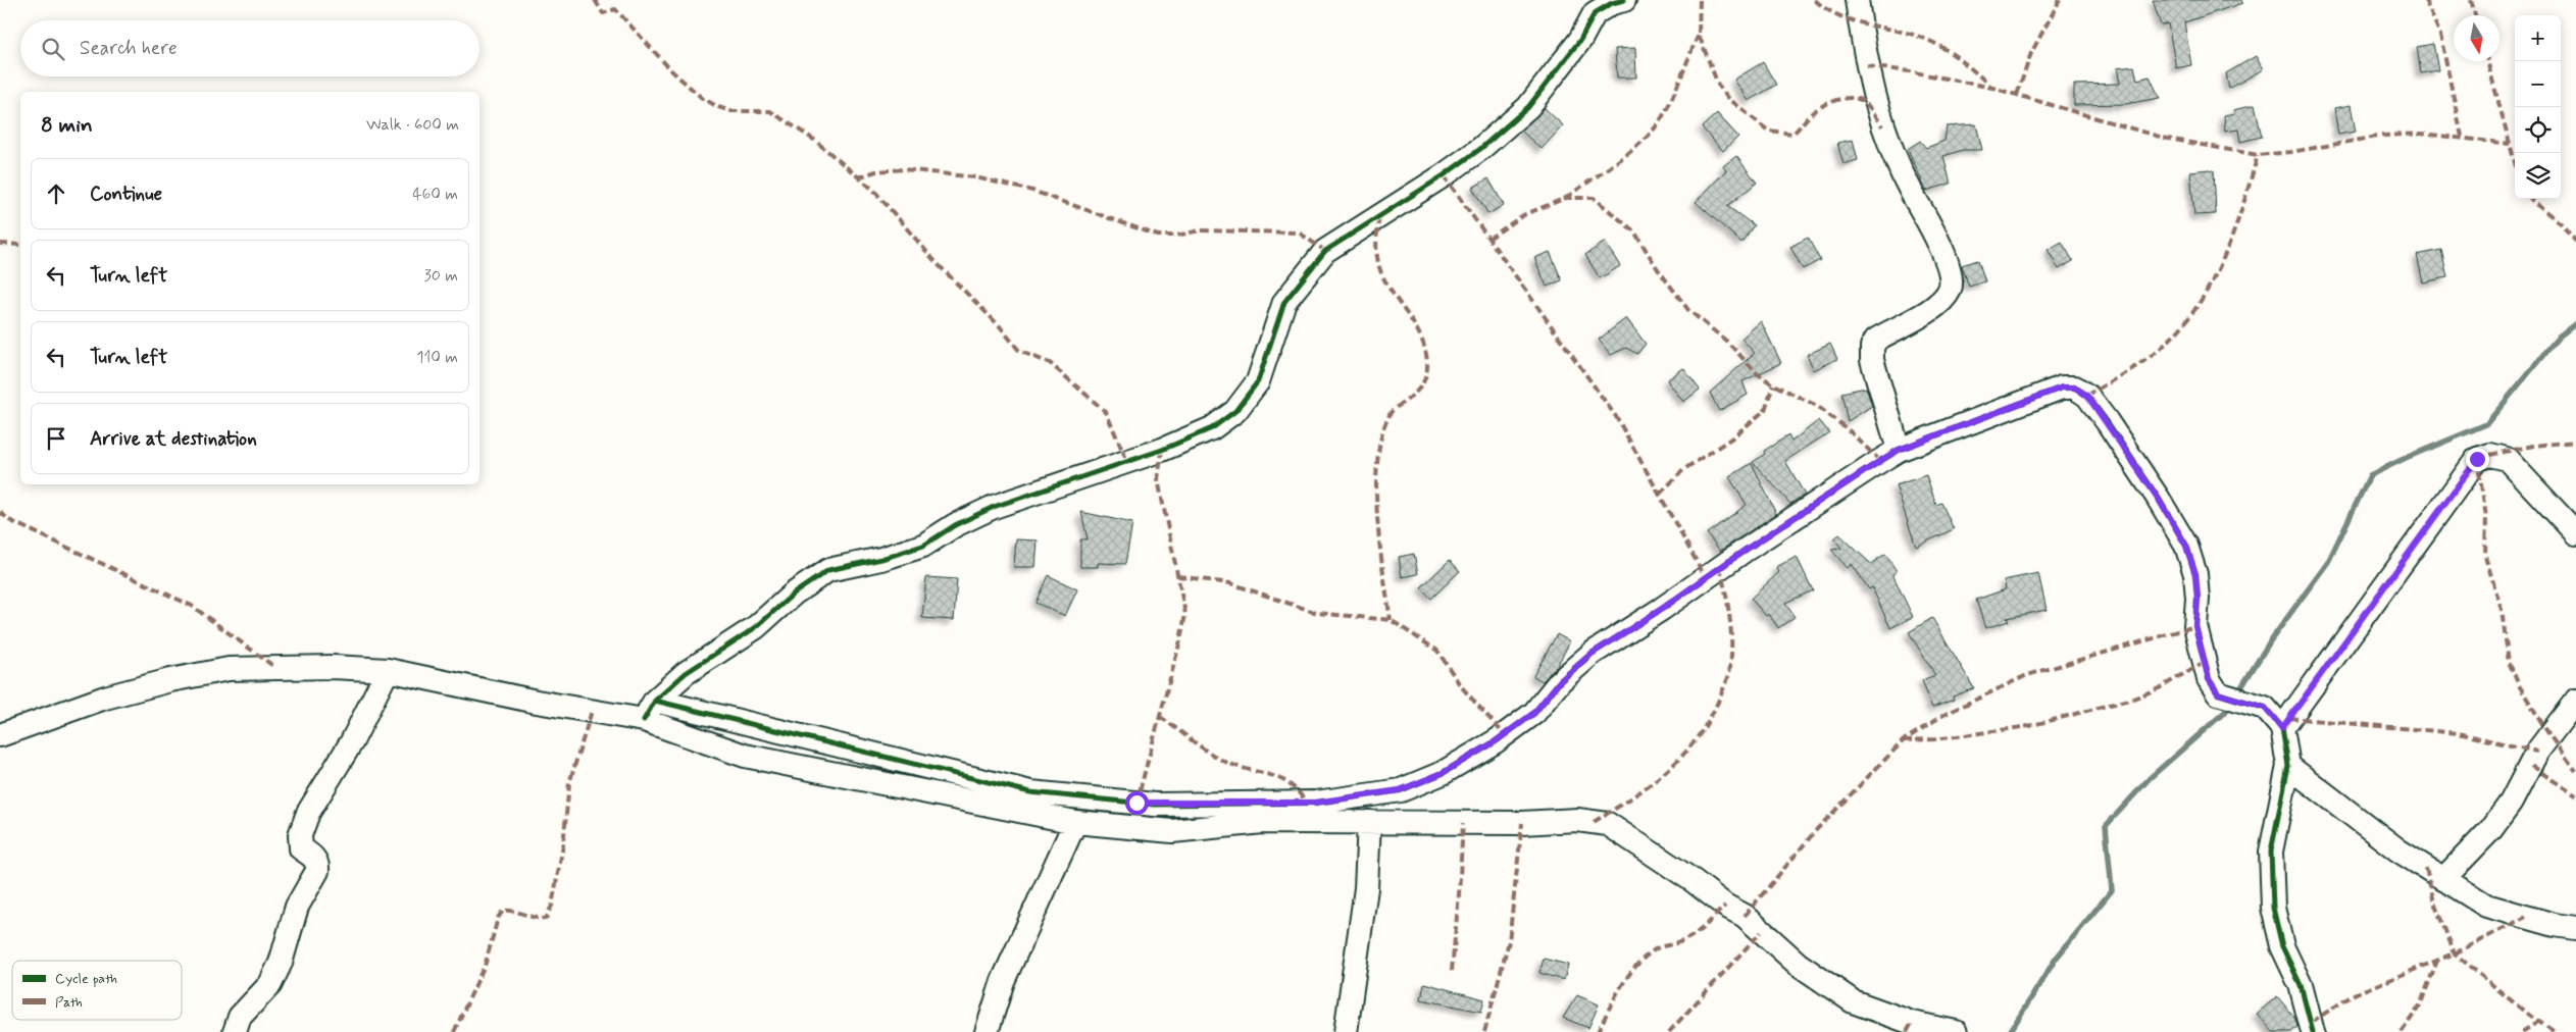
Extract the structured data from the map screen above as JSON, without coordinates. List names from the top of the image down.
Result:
{
  "legend": ["Cycle path", "Path"],
  "north": "bottom",
  "page": {
    "map_buttons": ["+", "−"],
    "search": "Search here",
    "heading": ["8 min", "Walk · 600 m"],
    "list": [
      ["Continue", "460 m"],
      ["Turn left", "30 m"],
      ["Turn left", "110 m"],
      "Arrive at destination"
    ]
  }
}
